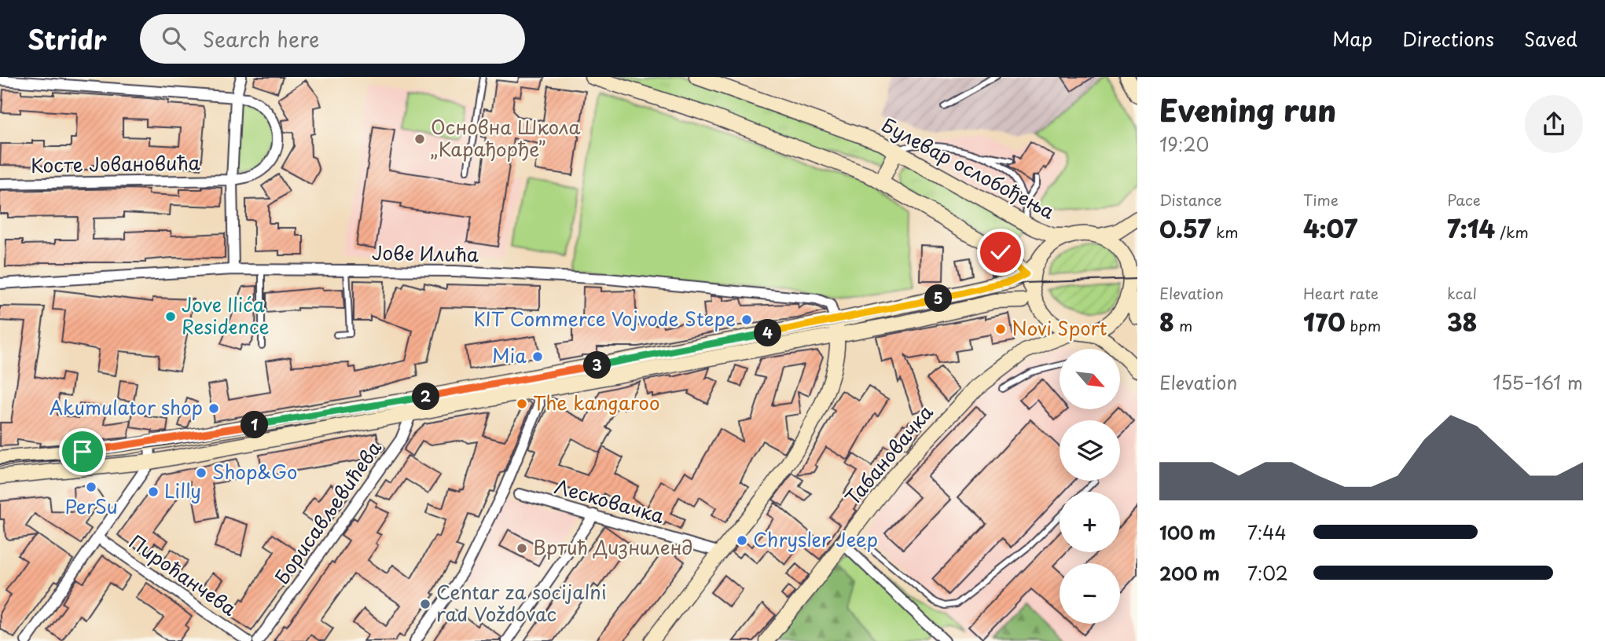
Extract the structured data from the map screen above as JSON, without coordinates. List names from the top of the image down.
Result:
{
  "streets": {
    "main road": ["Булевар ослобођења", "Табановачка"],
    "street": [
      "Косте Јовановића",
      "Јове Илића",
      "Лесковачка",
      "Борисављевићева",
      "Пироћанчева"
    ]
  },
  "crossings": [
    ["Булевар ослобођења", "Табановачка"]
  ],
  "places": [
    "Основна Школа „Карађорђе”",
    "Jove Ilića Residence",
    "KIT Commerce Vojvode Stepe",
    "Novi Sport",
    "Mia",
    "The kangaroo",
    "Akumulator shop",
    "Shop&Go",
    "PerSu",
    "Lilly",
    "Chrysler Jeep",
    "Вртић Дизниленд",
    "Centar za socijalni rad Voždovac"
  ],
  "north": "bottom right",
  "page": {
    "header": "Stridr",
    "search": "Search here",
    "nav": ["Map", "Directions", "Saved"],
    "heading": ["Evening run", "19:20"],
    "stats": [
      ["Distance", "0.57 km"],
      ["Time", "4:07"],
      ["Pace", "7:14 /km"],
      ["Elevation", "8 m"],
      ["Heart rate", "170 bpm"],
      ["kcal", "38"]
    ],
    "pins": [
      "5",
      "4",
      "3",
      "2",
      "1"
    ],
    "map_buttons": ["+", "−"],
    "chart": ["Elevation", "155–161 m"],
    "list": [
      {
        "name": "100 m",
        "note": "7:44"
      },
      {
        "name": "200 m",
        "note": "7:02"
      }
    ]
  }
}
